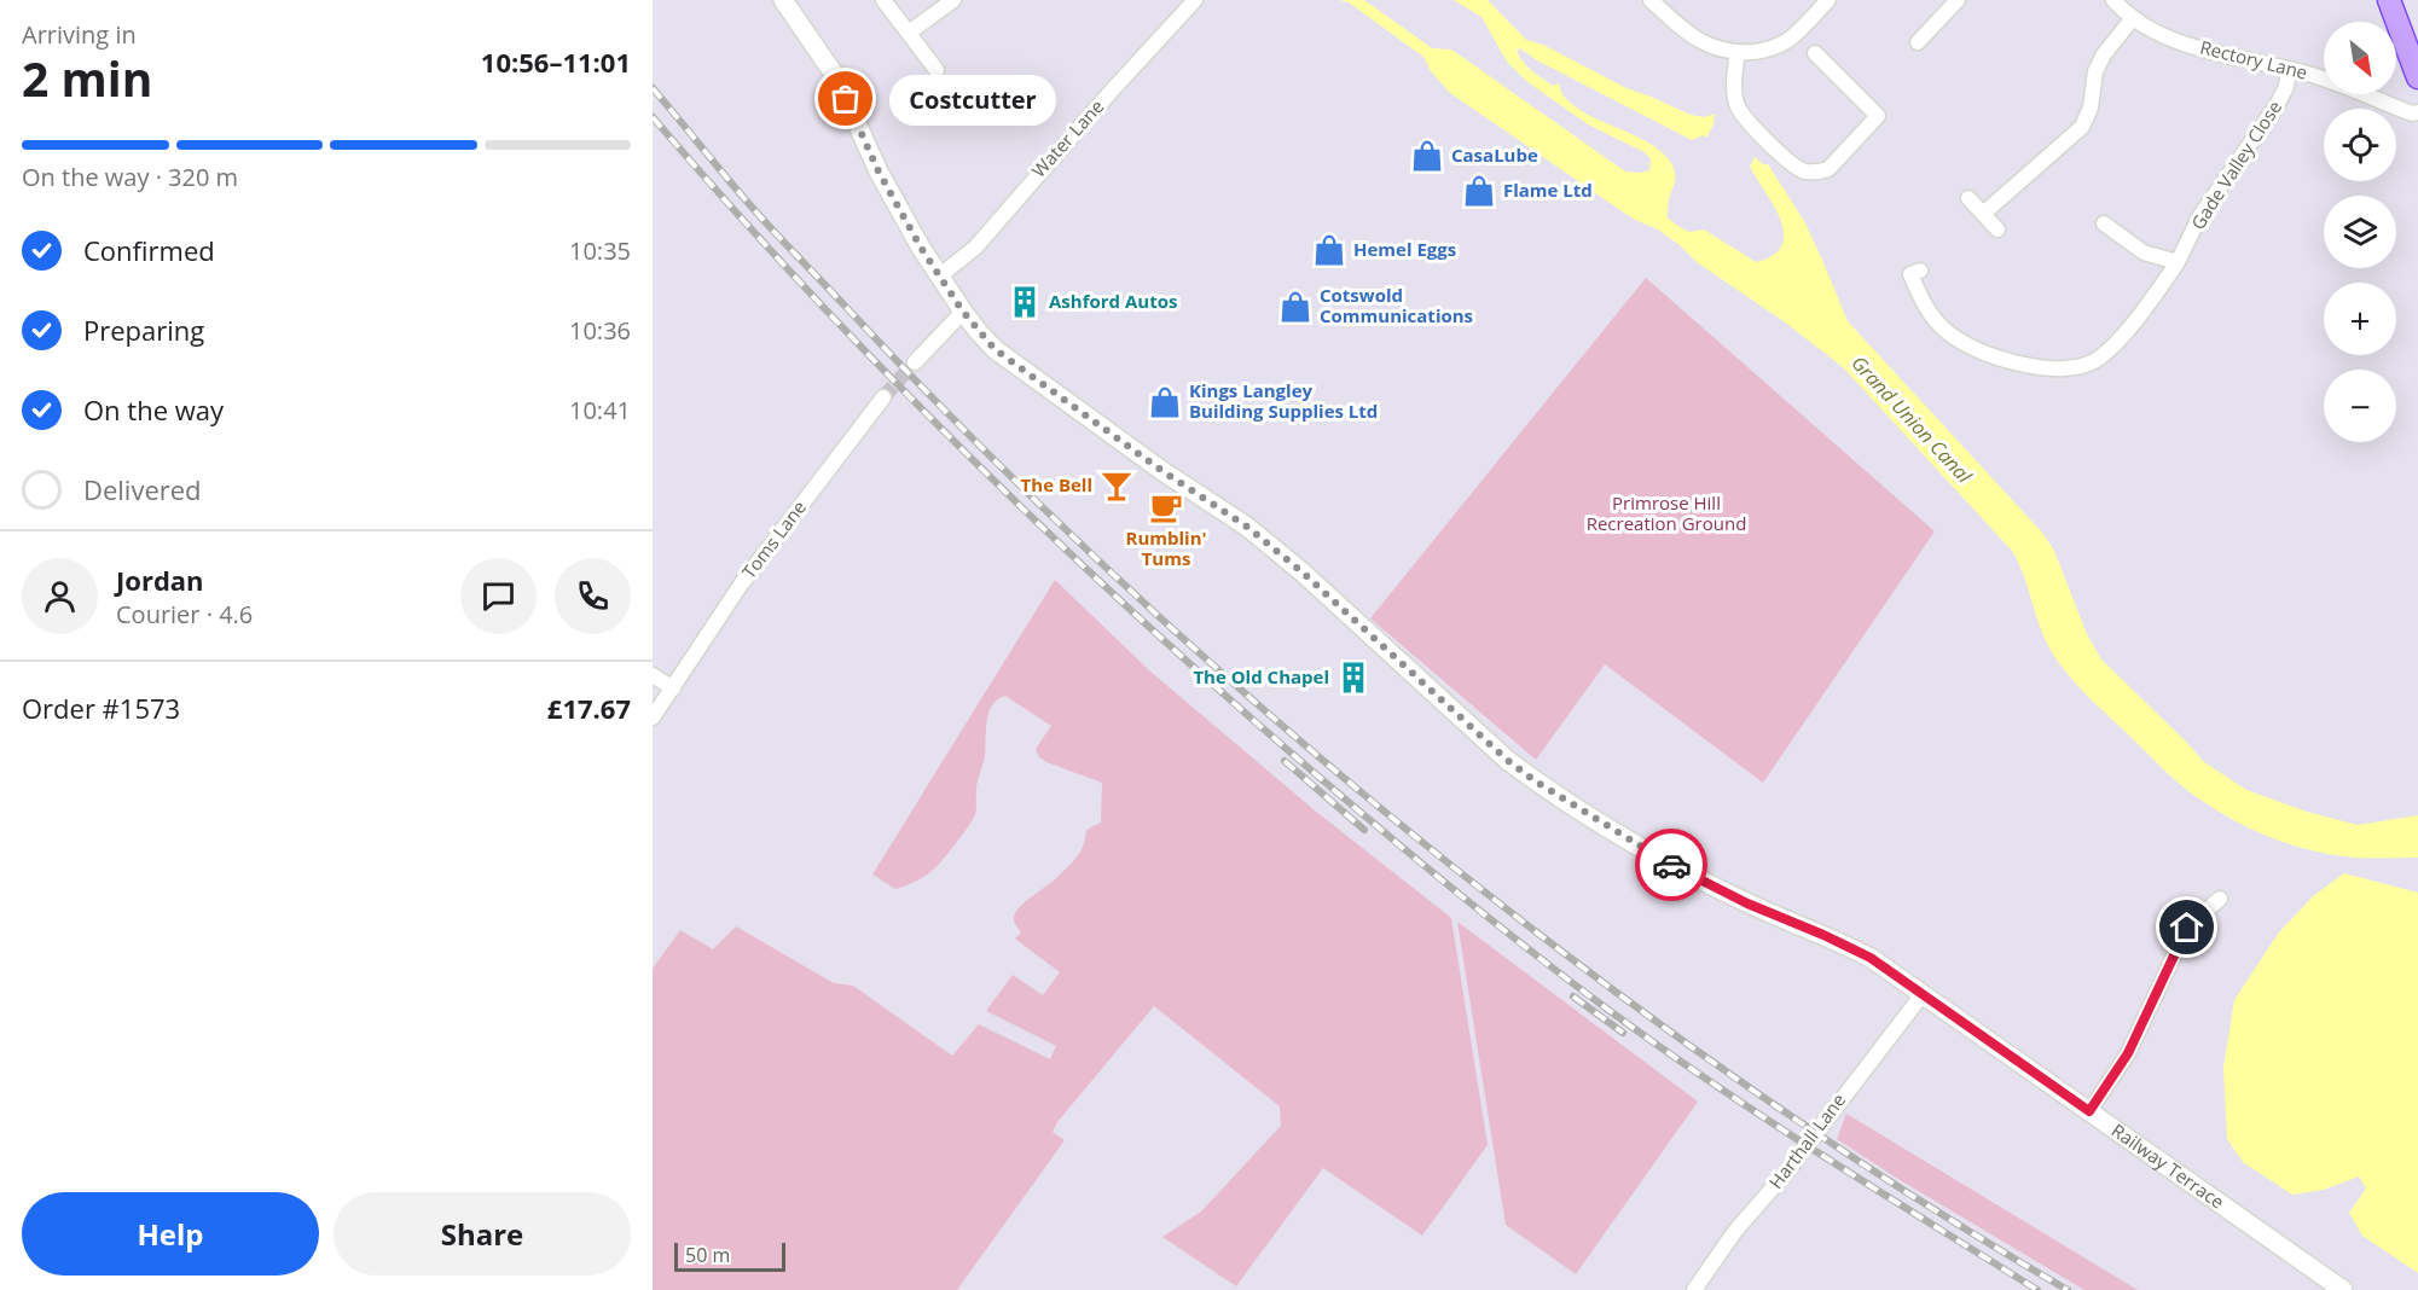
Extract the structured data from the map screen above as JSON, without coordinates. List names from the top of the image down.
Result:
{
  "streets": {
    "street": [
      "Rectory Lane",
      "Water Lane",
      "Gade Valley Close",
      "Toms Lane",
      "Harthall Lane",
      "Railway Terrace"
    ]
  },
  "crossings": [
    ["Rectory Lane", "Gade Valley Close"],
    ["Water Lane", "Railway Terrace"],
    ["Harthall Lane", "Railway Terrace"]
  ],
  "water": ["Grand Union Canal"],
  "parks": ["Primrose Hill Recreation Ground"],
  "places": {
    "other": ["Costcutter"],
    "shop": [
      "CasaLube",
      "Flame Ltd",
      "Hemel Eggs",
      "Cotswold Communications",
      "Kings Langley Building Supplies Ltd"
    ],
    "building": ["Ashford Autos", "The Old Chapel"],
    "bar": ["The Bell"],
    "cafe": ["Rumblin' Tums"]
  },
  "scale_bar": "50 m",
  "north": "bottom right",
  "page": {
    "heading": ["2 min", "Arriving in", "10:56–11:01"],
    "panel": [
      "Jordan",
      "Courier · 4.6",
      "Order #1573",
      "£17.67"
    ],
    "map_buttons": ["+", "−"],
    "bubble": "Costcutter",
    "bar": "On the way · 320 m",
    "list": [
      ["Confirmed", "10:35"],
      ["Preparing", "10:36"],
      ["On the way", "10:41"],
      "Delivered"
    ],
    "buttons": ["Help", "Share"],
    "scale": "50 m"
  }
}
